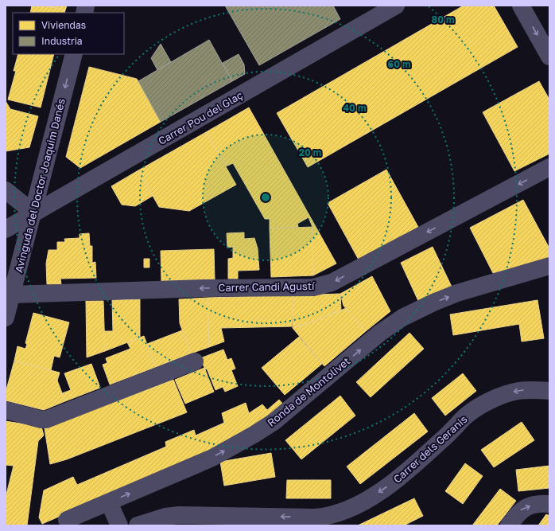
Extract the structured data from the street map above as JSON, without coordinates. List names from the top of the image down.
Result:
{
  "streets": {
    "street": [
      "Carrer Pou del Glaç",
      "Avinguda del Doctor Joaquim Danés",
      "Carrer Candi Agustí",
      "Ronda de Montolivet",
      "Carrer dels Geranis"
    ]
  },
  "crossings": [
    ["Carrer Pou del Glaç", "Avinguda del Doctor Joaquim Danés"],
    ["Avinguda del Doctor Joaquim Danés", "Carrer Candi Agustí"]
  ],
  "one_way": ["Avinguda del Doctor Joaquim Danés", "Ronda de Montolivet"],
  "legend": ["Viviendas", "Industria"],
  "rings": [
    "80 m",
    "60 m",
    "40 m",
    "20 m"
  ]
}
